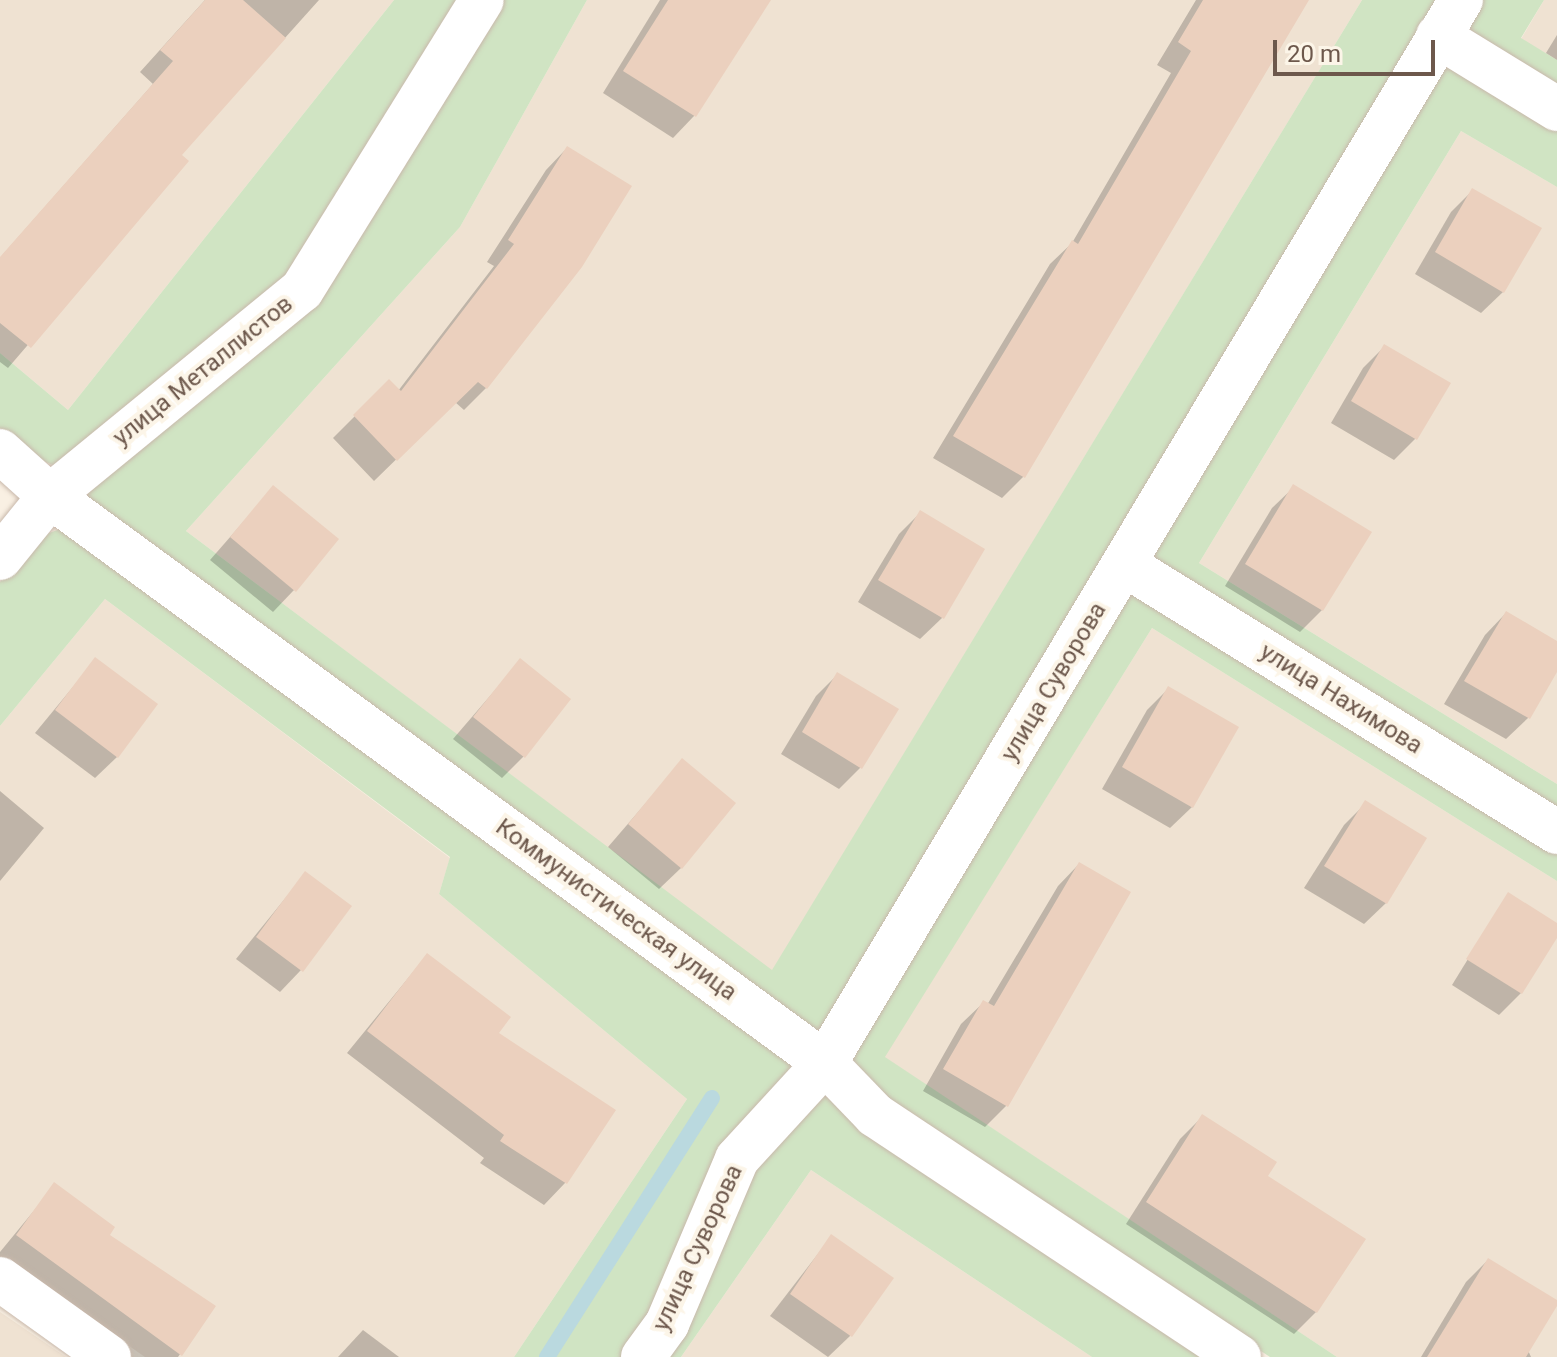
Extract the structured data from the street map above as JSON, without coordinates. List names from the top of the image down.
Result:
{
  "streets": {
    "street": [
      "улица Металлистов",
      "улица Суворова",
      "улица Нахимова",
      "Коммунистическая улица"
    ]
  },
  "crossings": [
    ["улица Металлистов", "Коммунистическая улица"],
    ["улица Суворова", "улица Нахимова"],
    ["улица Суворова", "Коммунистическая улица"]
  ],
  "scale_bar": "20 m"
}
